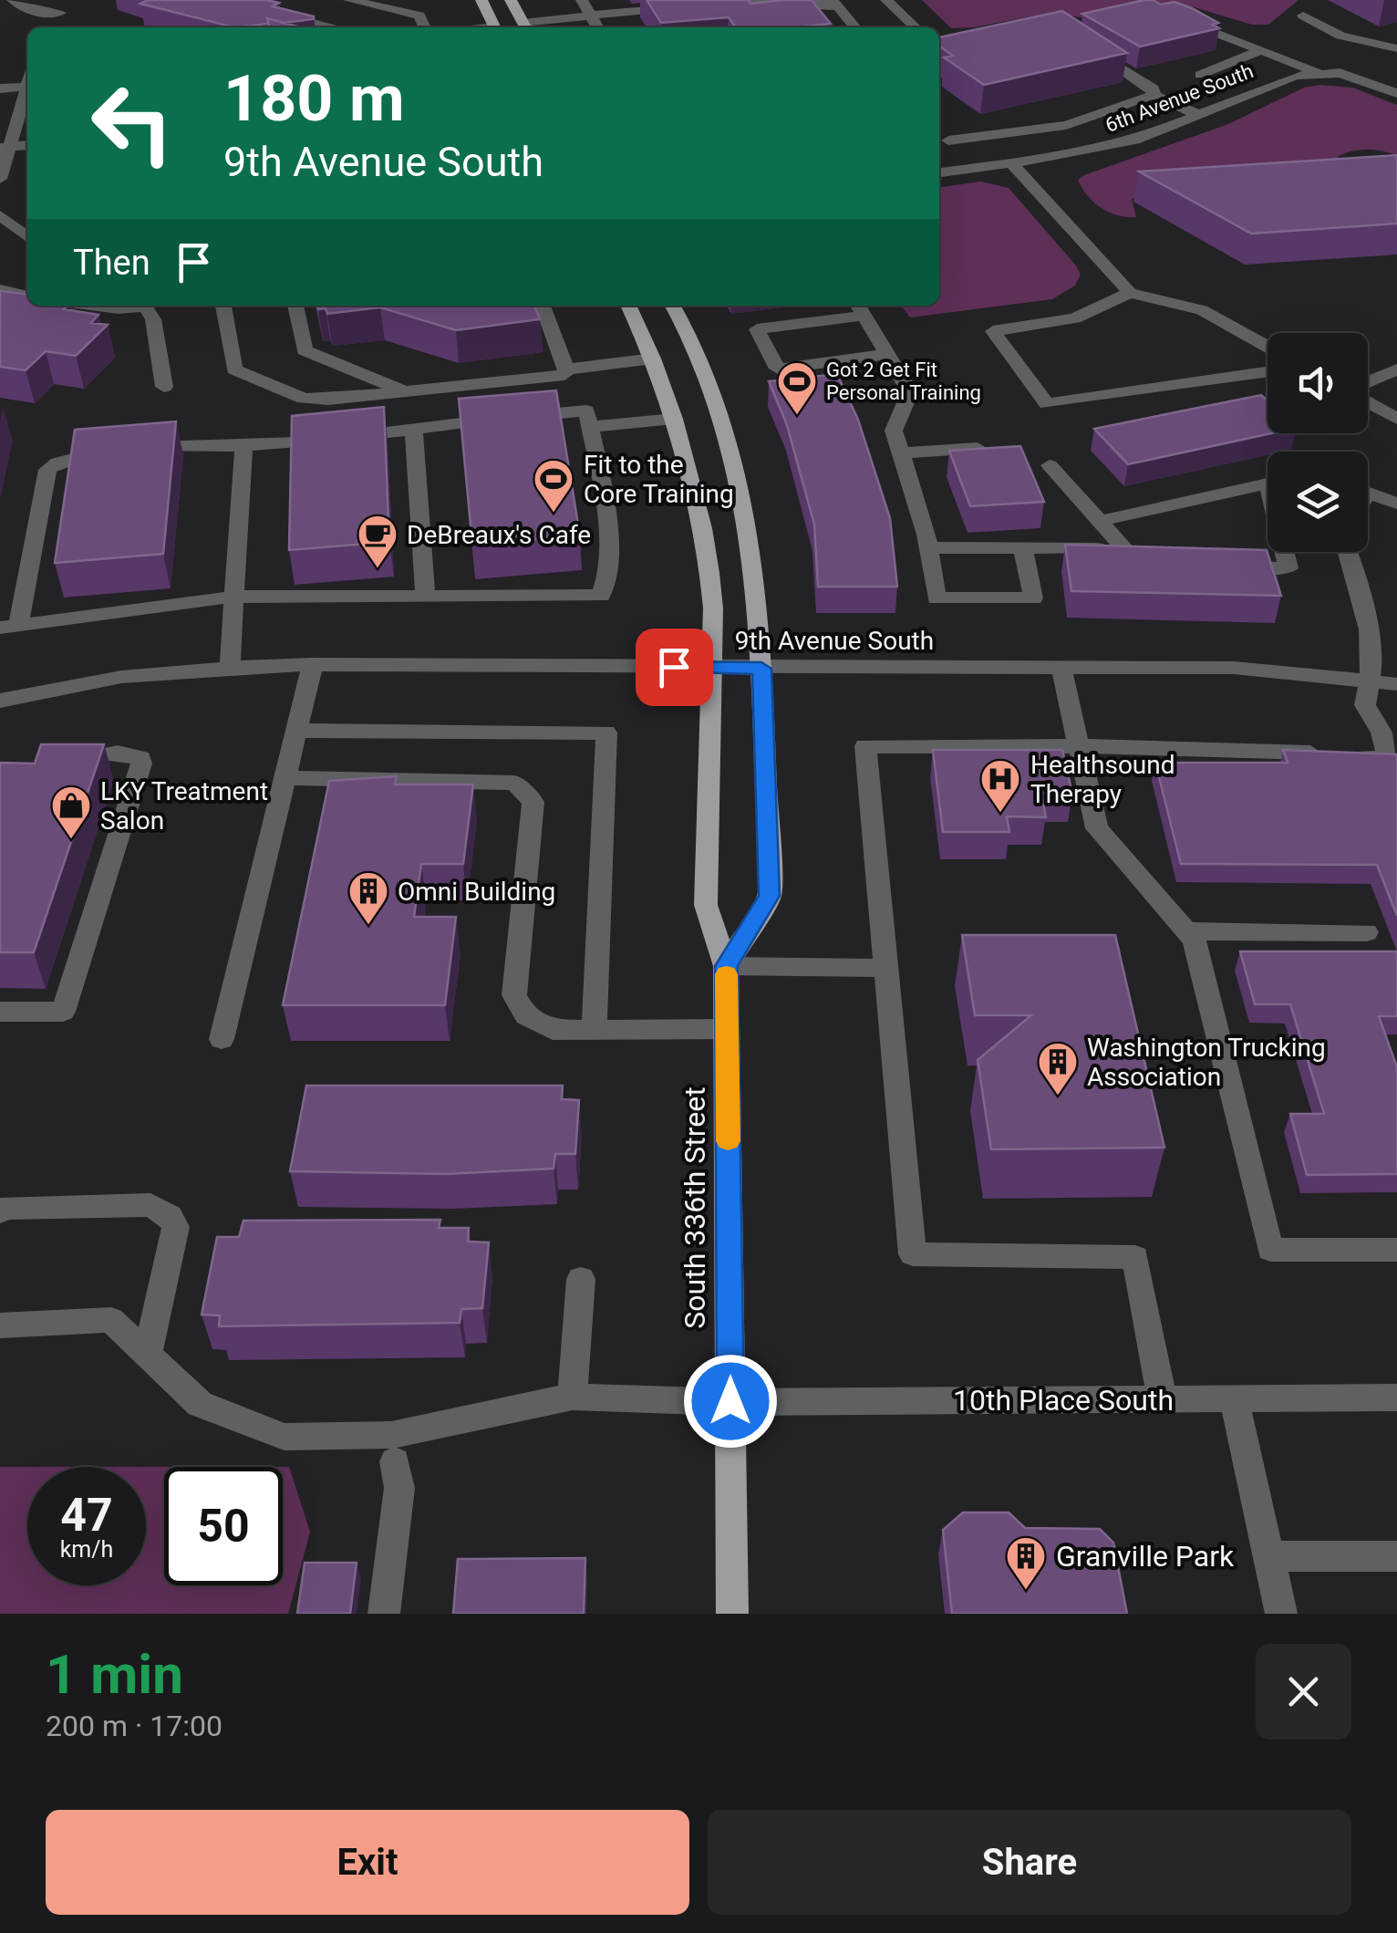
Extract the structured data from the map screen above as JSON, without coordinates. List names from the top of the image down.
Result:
{
  "streets": {
    "main road": ["South 336th Street"],
    "street": ["6th Avenue South", "9th Avenue South", "10th Place South"]
  },
  "crossings": [
    ["9th Avenue South", "South 336th Street"],
    ["South 336th Street", "10th Place South"]
  ],
  "places": {
    "sports": ["Got 2 Get Fit Personal Training", "Fit to the Core Training"],
    "cafe": ["DeBreaux's Cafe"],
    "hospital": ["Healthsound Therapy"],
    "shop": ["LKY Treatment Salon"],
    "building": ["Omni Building", "Washington Trucking Association", "Granville Park"]
  },
  "page": {
    "turn": ["180 m", "9th Avenue South"],
    "then": "Then",
    "speed": "47 km/h",
    "limit": "50",
    "heading": ["1 min", "200 m · 17:00"],
    "buttons": ["Exit", "Share"]
  }
}
